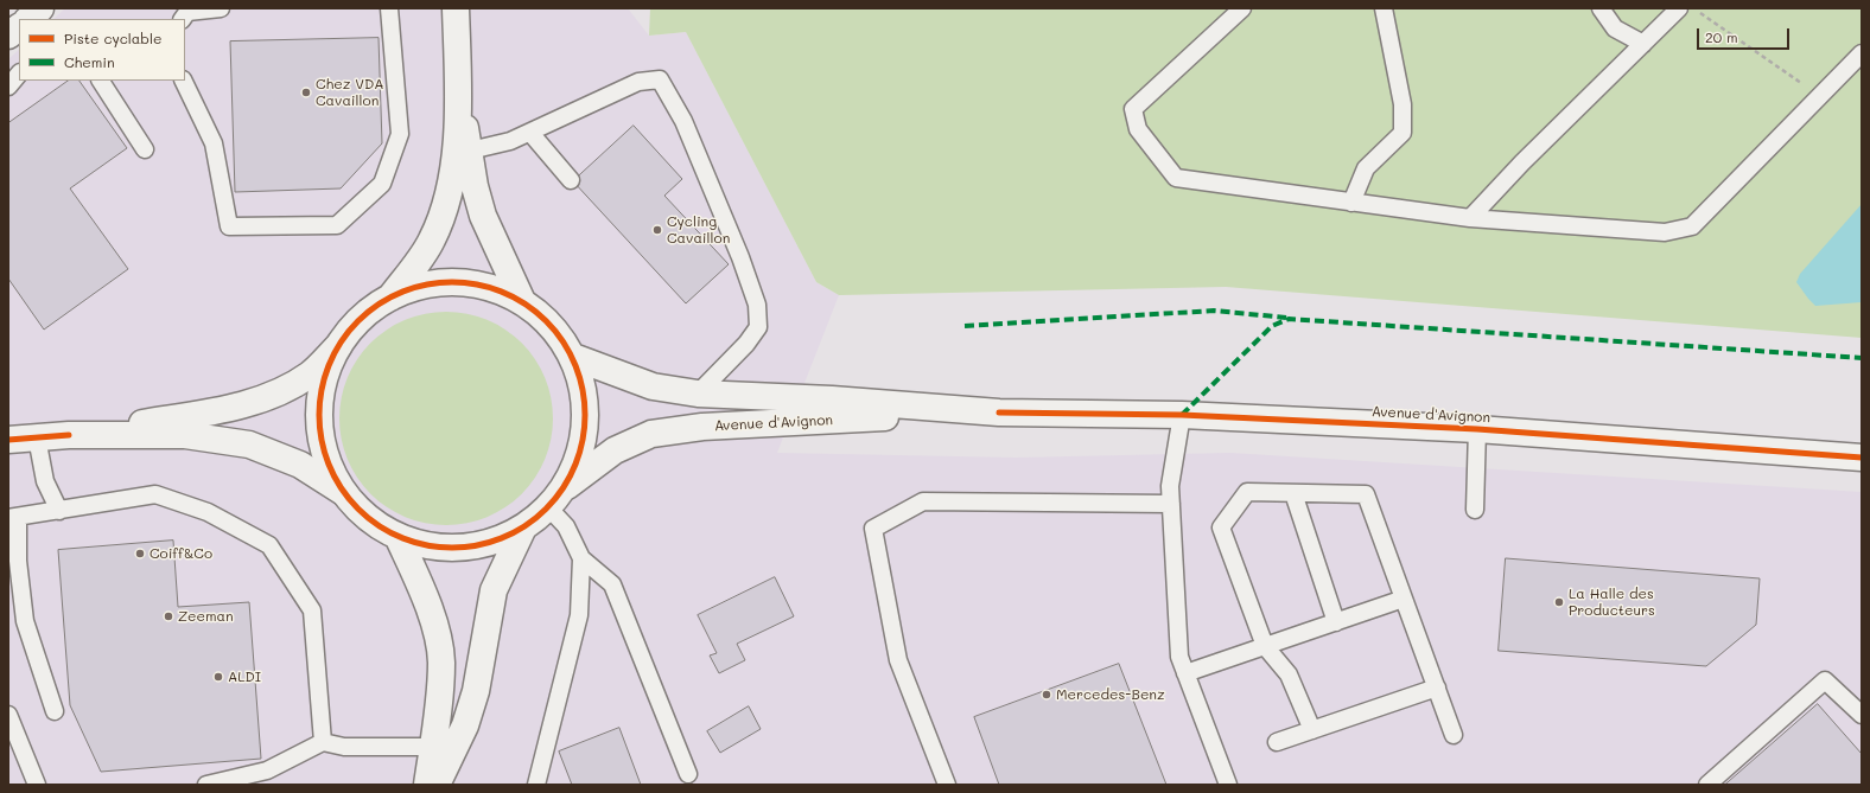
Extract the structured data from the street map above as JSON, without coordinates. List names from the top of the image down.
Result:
{
  "streets": {
    "main road": ["Avenue d'Avignon"]
  },
  "places": [
    "Chez VDA Cavaillon",
    "Cycling Cavaillon",
    "Coiff&Co",
    "La Halle des Producteurs",
    "Zeeman",
    "ALDI",
    "Mercedes-Benz"
  ],
  "legend": ["Piste cyclable", "Chemin"],
  "scale_bar": "20 m"
}
